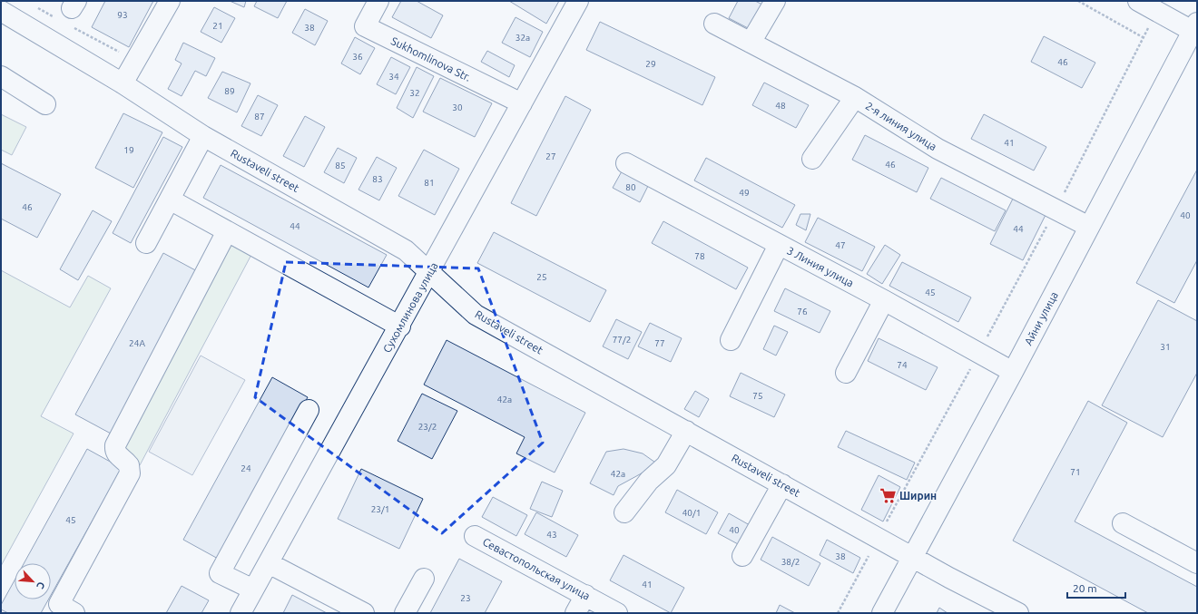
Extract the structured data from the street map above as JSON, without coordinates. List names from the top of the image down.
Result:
{
  "streets": {
    "street": [
      "Sukhomlinova Str.",
      "2-я линия улица",
      "Rustaveli street",
      "3 Линия улица",
      "Сухомлинова улица",
      "Айни улица",
      "Севастопольская улица"
    ]
  },
  "crossings": [
    ["Sukhomlinova Str.", "Сухомлинова улица"],
    ["2-я линия улица", "Айни улица"],
    ["Rustaveli street", "Сухомлинова улица"],
    ["Rustaveli street", "Айни улица"],
    ["3 Линия улица", "Айни улица"]
  ],
  "places": {
    "supermarket": ["Ширин"]
  },
  "house_numbers": [
    "93",
    "21",
    "38",
    "32a",
    "36",
    "46",
    "29",
    "34",
    "89",
    "32",
    "48",
    "30",
    "87",
    "41",
    "19",
    "27",
    "46",
    "85",
    "83",
    "81",
    "80",
    "49",
    "46",
    "40",
    "44",
    "44",
    "47",
    "78",
    "25",
    "45",
    "76",
    "77/2",
    "24А",
    "77",
    "31",
    "74",
    "75",
    "42а",
    "23/2",
    "24",
    "71",
    "42а",
    "23/1",
    "40/1",
    "45",
    "40",
    "43",
    "38",
    "38/2",
    "41",
    "23"
  ],
  "scale_bar": "20 m",
  "north": "bottom right"
}
